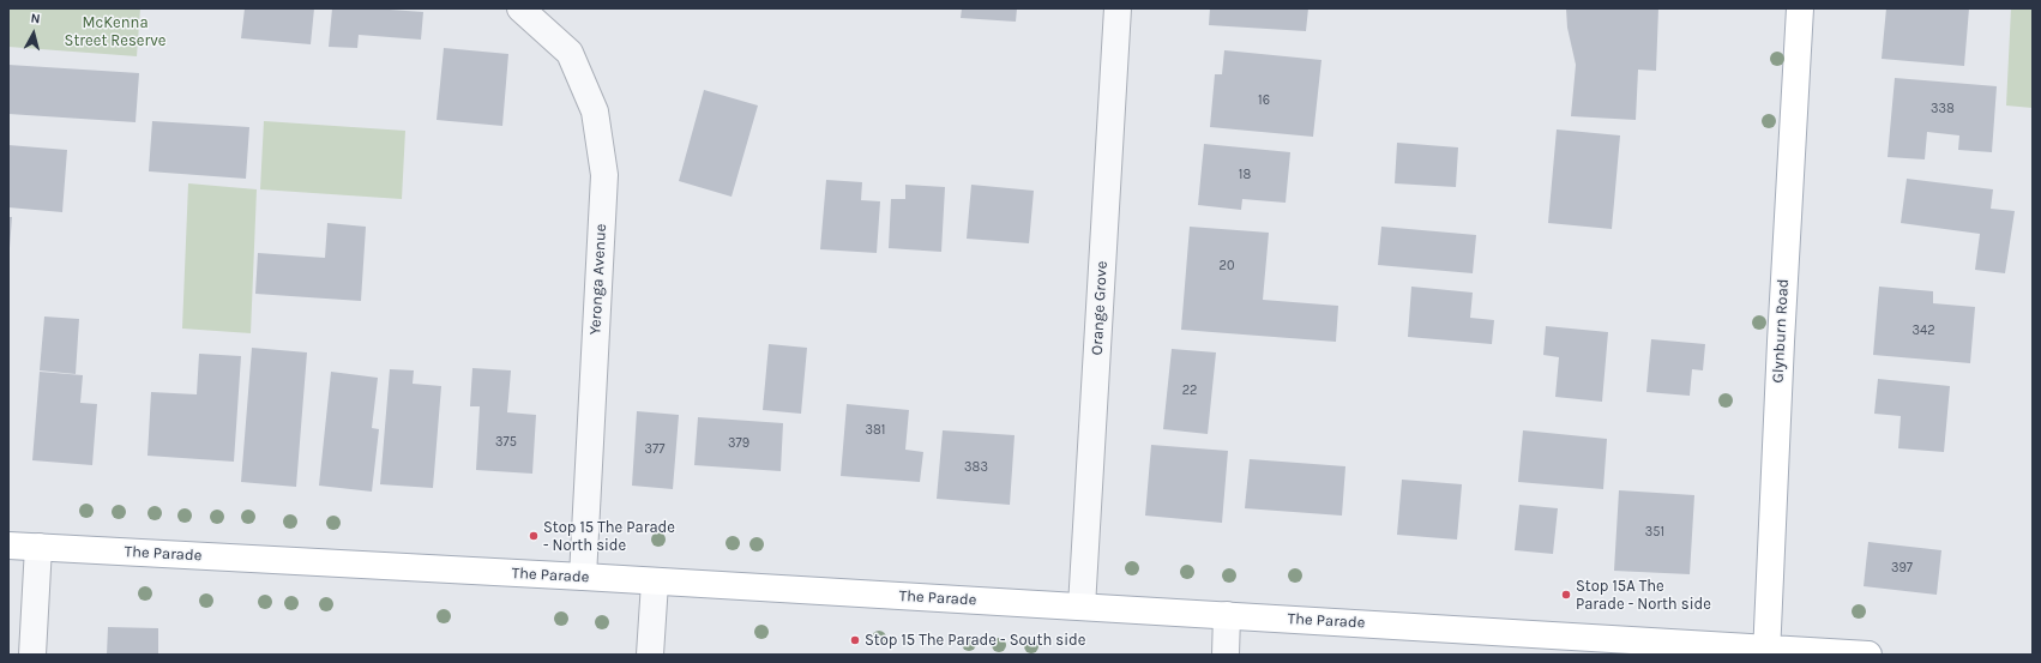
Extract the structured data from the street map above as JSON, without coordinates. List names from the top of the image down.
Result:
{
  "streets": {
    "main road": ["Glynburn Road", "The Parade"],
    "street": ["Yeronga Avenue", "Orange Grove"]
  },
  "crossings": [
    ["Yeronga Avenue", "The Parade"],
    ["Orange Grove", "The Parade"],
    ["Glynburn Road", "The Parade"]
  ],
  "parks": ["McKenna Street Reserve"],
  "places": ["Stop 15 The Parade - North side", "Stop 15A The Parade - North side", "Stop 15 The Parade - South side"],
  "house_numbers": [
    "16",
    "338",
    "18",
    "20",
    "342",
    "22",
    "381",
    "375",
    "379",
    "377",
    "383",
    "351",
    "397"
  ],
  "north": "top"
}
